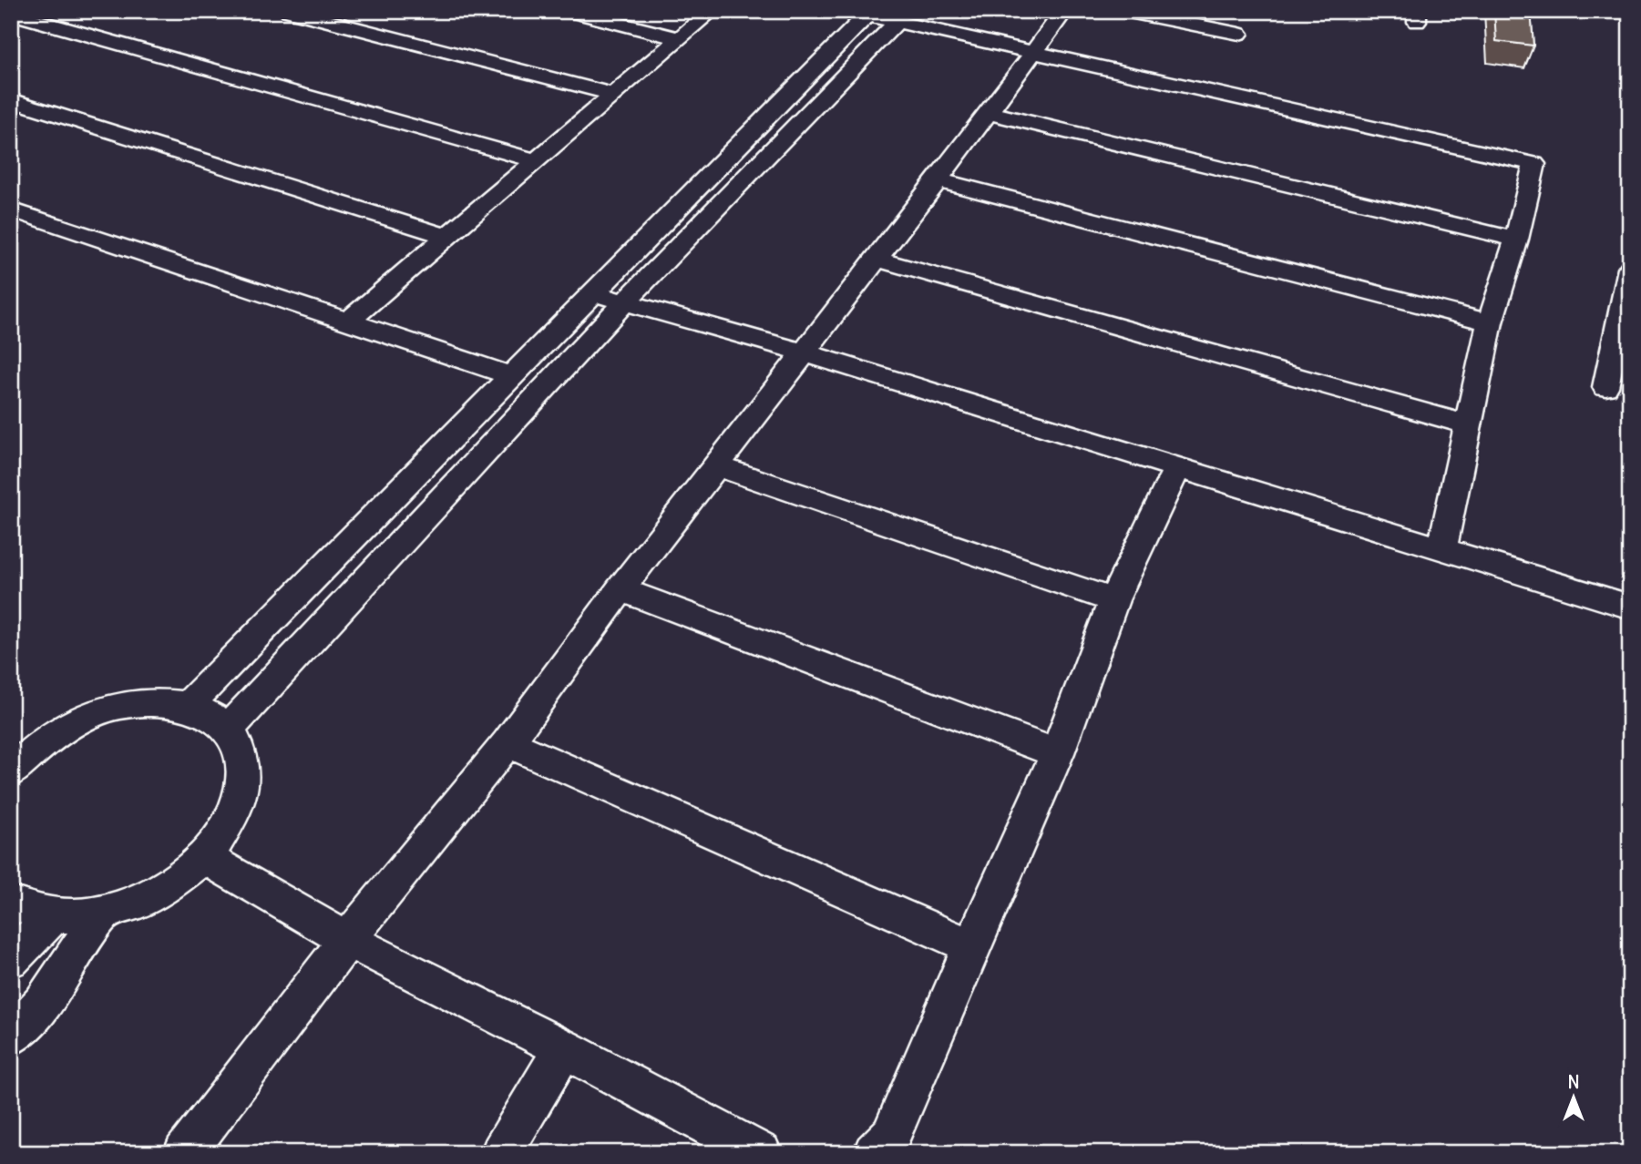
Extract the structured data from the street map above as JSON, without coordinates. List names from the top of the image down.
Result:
{
  "north": "top"
}
